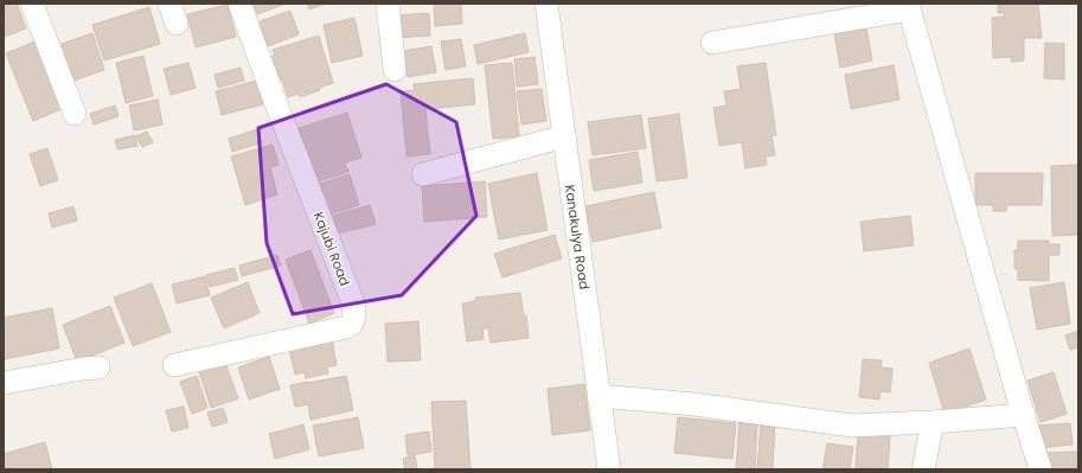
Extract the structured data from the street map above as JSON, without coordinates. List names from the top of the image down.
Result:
{
  "streets": {
    "street": ["Kanakulya Road", "Kajubi Road"]
  }
}
